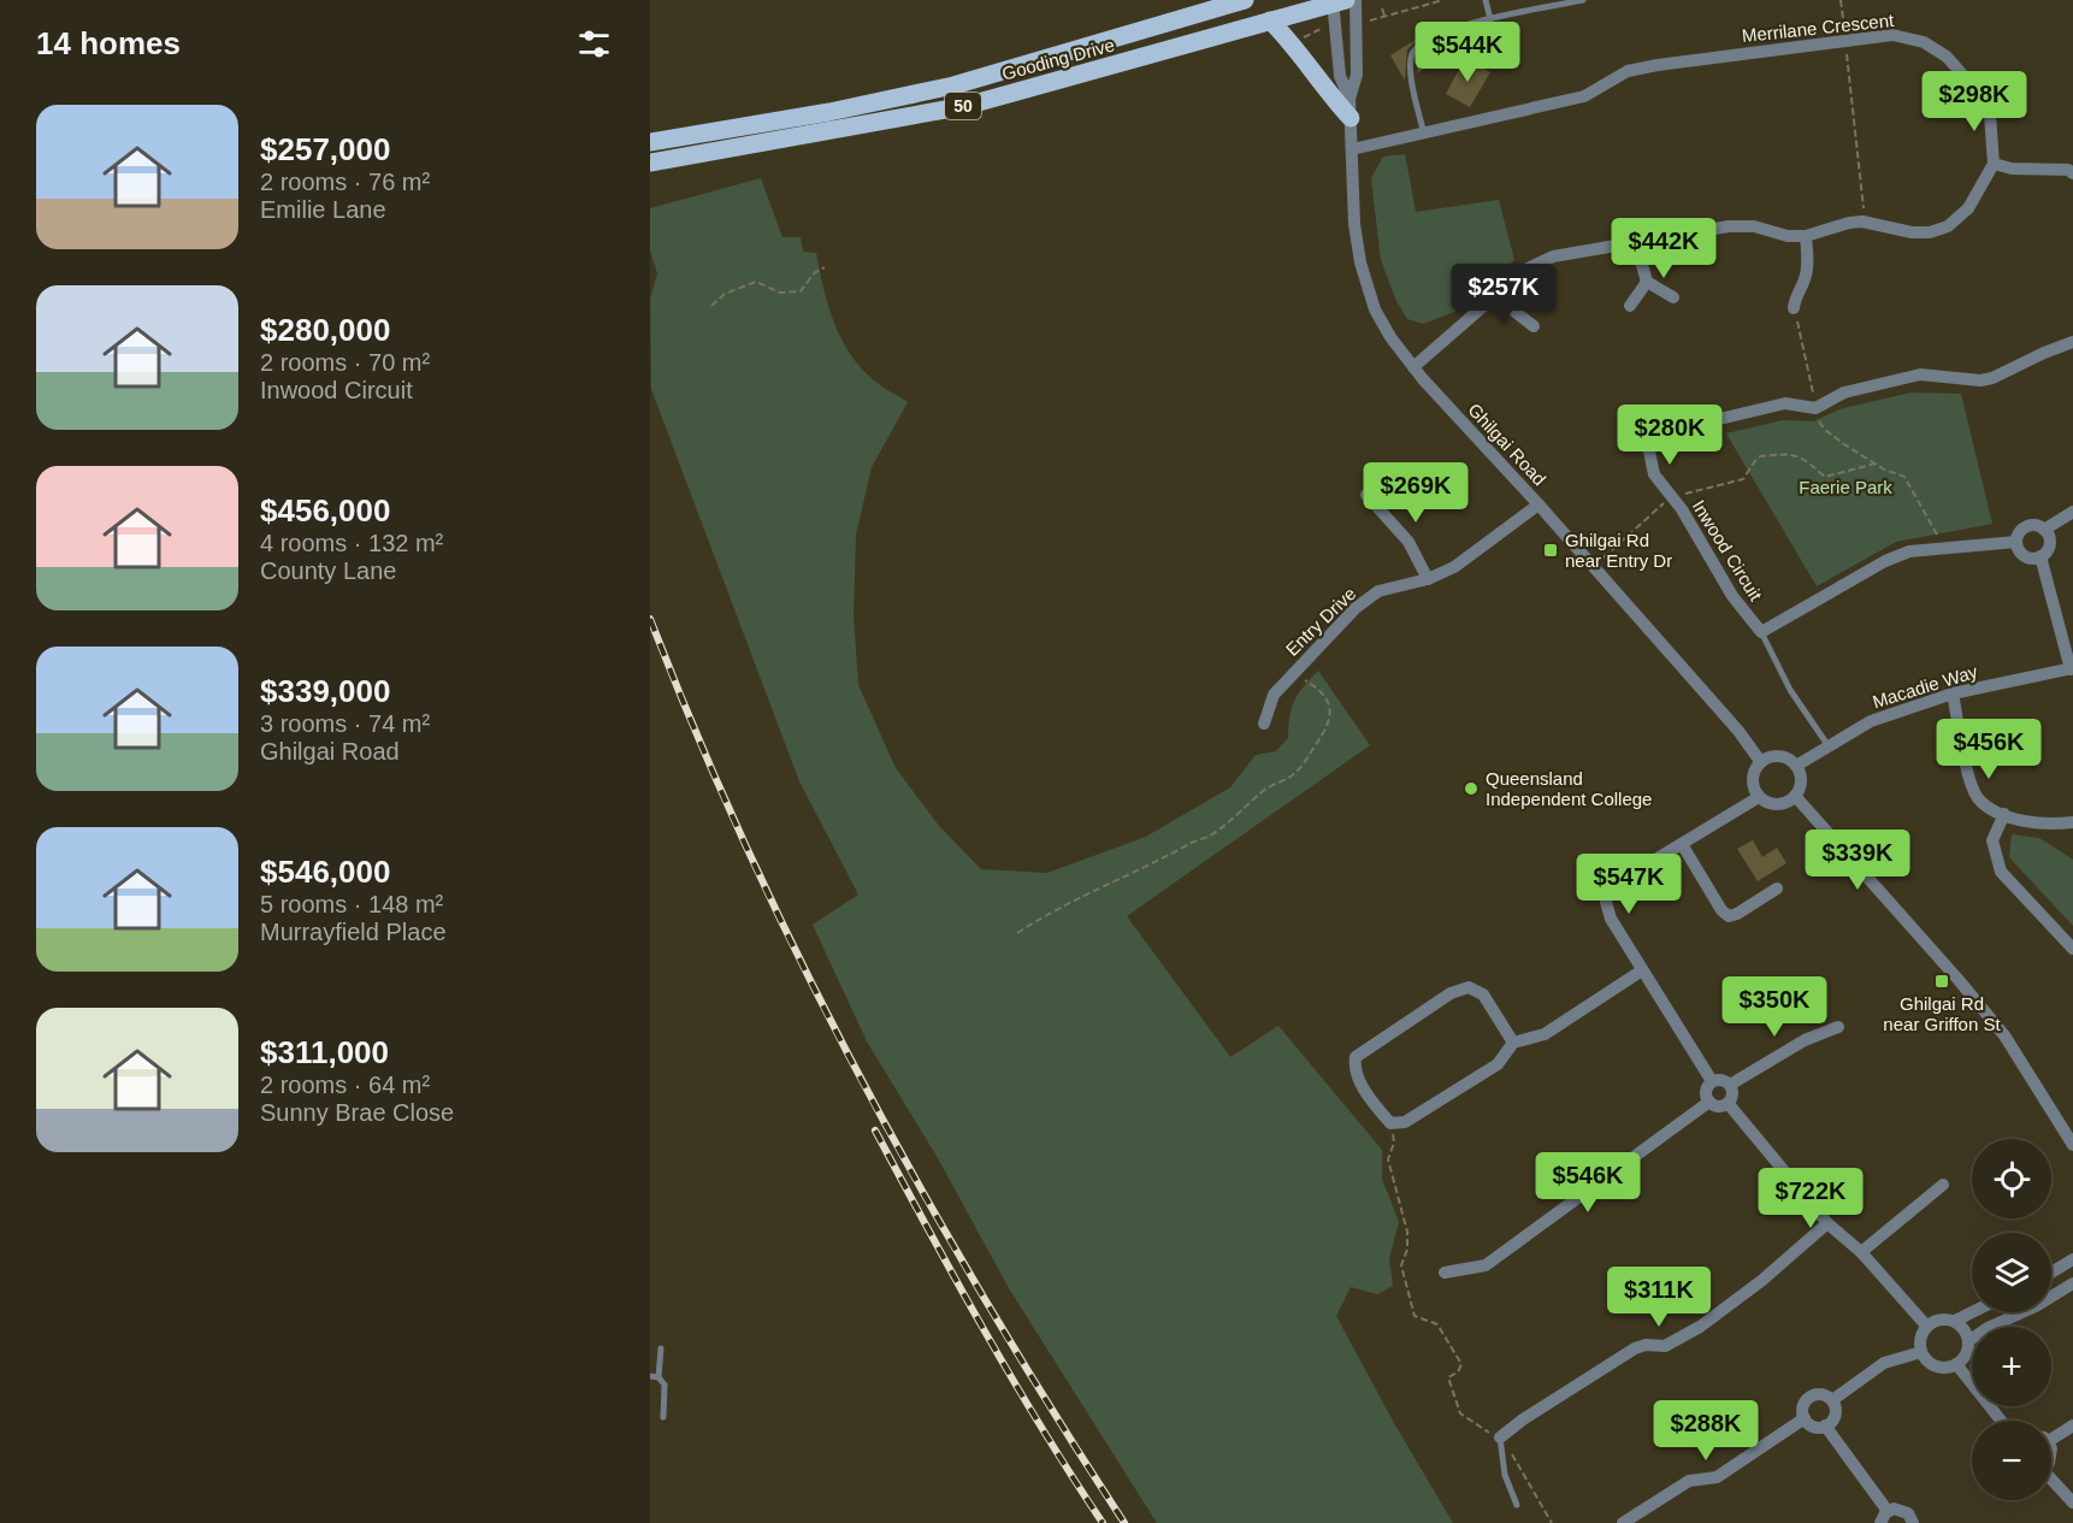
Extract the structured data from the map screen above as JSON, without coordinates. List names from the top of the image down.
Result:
{
  "streets": {
    "main road": ["Gooding Drive", "50"],
    "street": [
      "Merrilane Crescent",
      "Ghilgai Road",
      "Inwood Circuit",
      "Entry Drive",
      "Macadie Way"
    ]
  },
  "crossings": [
    ["Merrilane Crescent", "Ghilgai Road"],
    ["Gooding Drive", "Ghilgai Road"],
    ["Ghilgai Road", "Entry Drive"],
    ["Ghilgai Road", "Macadie Way"]
  ],
  "parks": ["Faerie Park"],
  "places": {
    "transit": ["Ghilgai Rd near Entry Dr", "Ghilgai Rd near Griffon St"],
    "other": ["Queensland Independent College"]
  },
  "page": {
    "heading": "14 homes",
    "price": [
      "$544K",
      "$298K",
      "$442K",
      "$257K",
      "$280K",
      "$269K",
      "$456K",
      "$339K",
      "$547K",
      "$350K",
      "$546K",
      "$722K",
      "$311K",
      "$288K"
    ],
    "list": [
      {
        "name": "$257,000",
        "note": "2 rooms · 76 m² · Emilie Lane"
      },
      {
        "name": "$280,000",
        "note": "2 rooms · 70 m² · Inwood Circuit"
      },
      {
        "name": "$456,000",
        "note": "4 rooms · 132 m² · County Lane"
      },
      {
        "name": "$339,000",
        "note": "3 rooms · 74 m² · Ghilgai Road"
      },
      {
        "name": "$546,000",
        "note": "5 rooms · 148 m² · Murrayfield Place"
      },
      {
        "name": "$311,000",
        "note": "2 rooms · 64 m² · Sunny Brae Close"
      }
    ],
    "map_buttons": ["+", "−"]
  }
}
